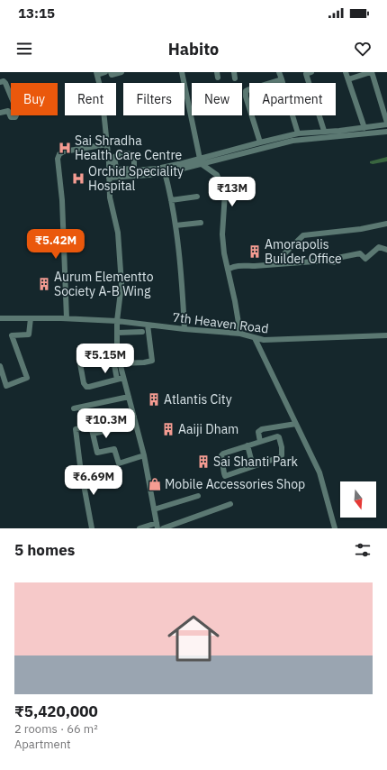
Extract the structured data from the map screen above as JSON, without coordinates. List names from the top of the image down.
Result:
{
  "streets": {
    "street": ["7th Heaven Road"]
  },
  "places": {
    "hospital": ["Sai Shradha Health Care Centre", "Orchid Speciality Hospital"],
    "building": [
      "Amorapolis Builder Office",
      "Aurum Elementto Society A-B Wing",
      "Atlantis City",
      "Aaiji Dham",
      "Sai Shanti Park"
    ],
    "shop": ["Mobile Accessories Shop"]
  },
  "north": "bottom",
  "page": {
    "status": "13:15",
    "header": "Habito",
    "chip": [
      "Buy",
      "Rent",
      "Filters",
      "New",
      "Apartment"
    ],
    "price": [
      "₹13M",
      "₹5.42M",
      "₹5.15M",
      "₹10.3M",
      "₹6.69M"
    ],
    "heading": "5 homes",
    "list": [
      {
        "name": "₹5,420,000",
        "note": "2 rooms · 66 m² · Apartment"
      }
    ]
  }
}
